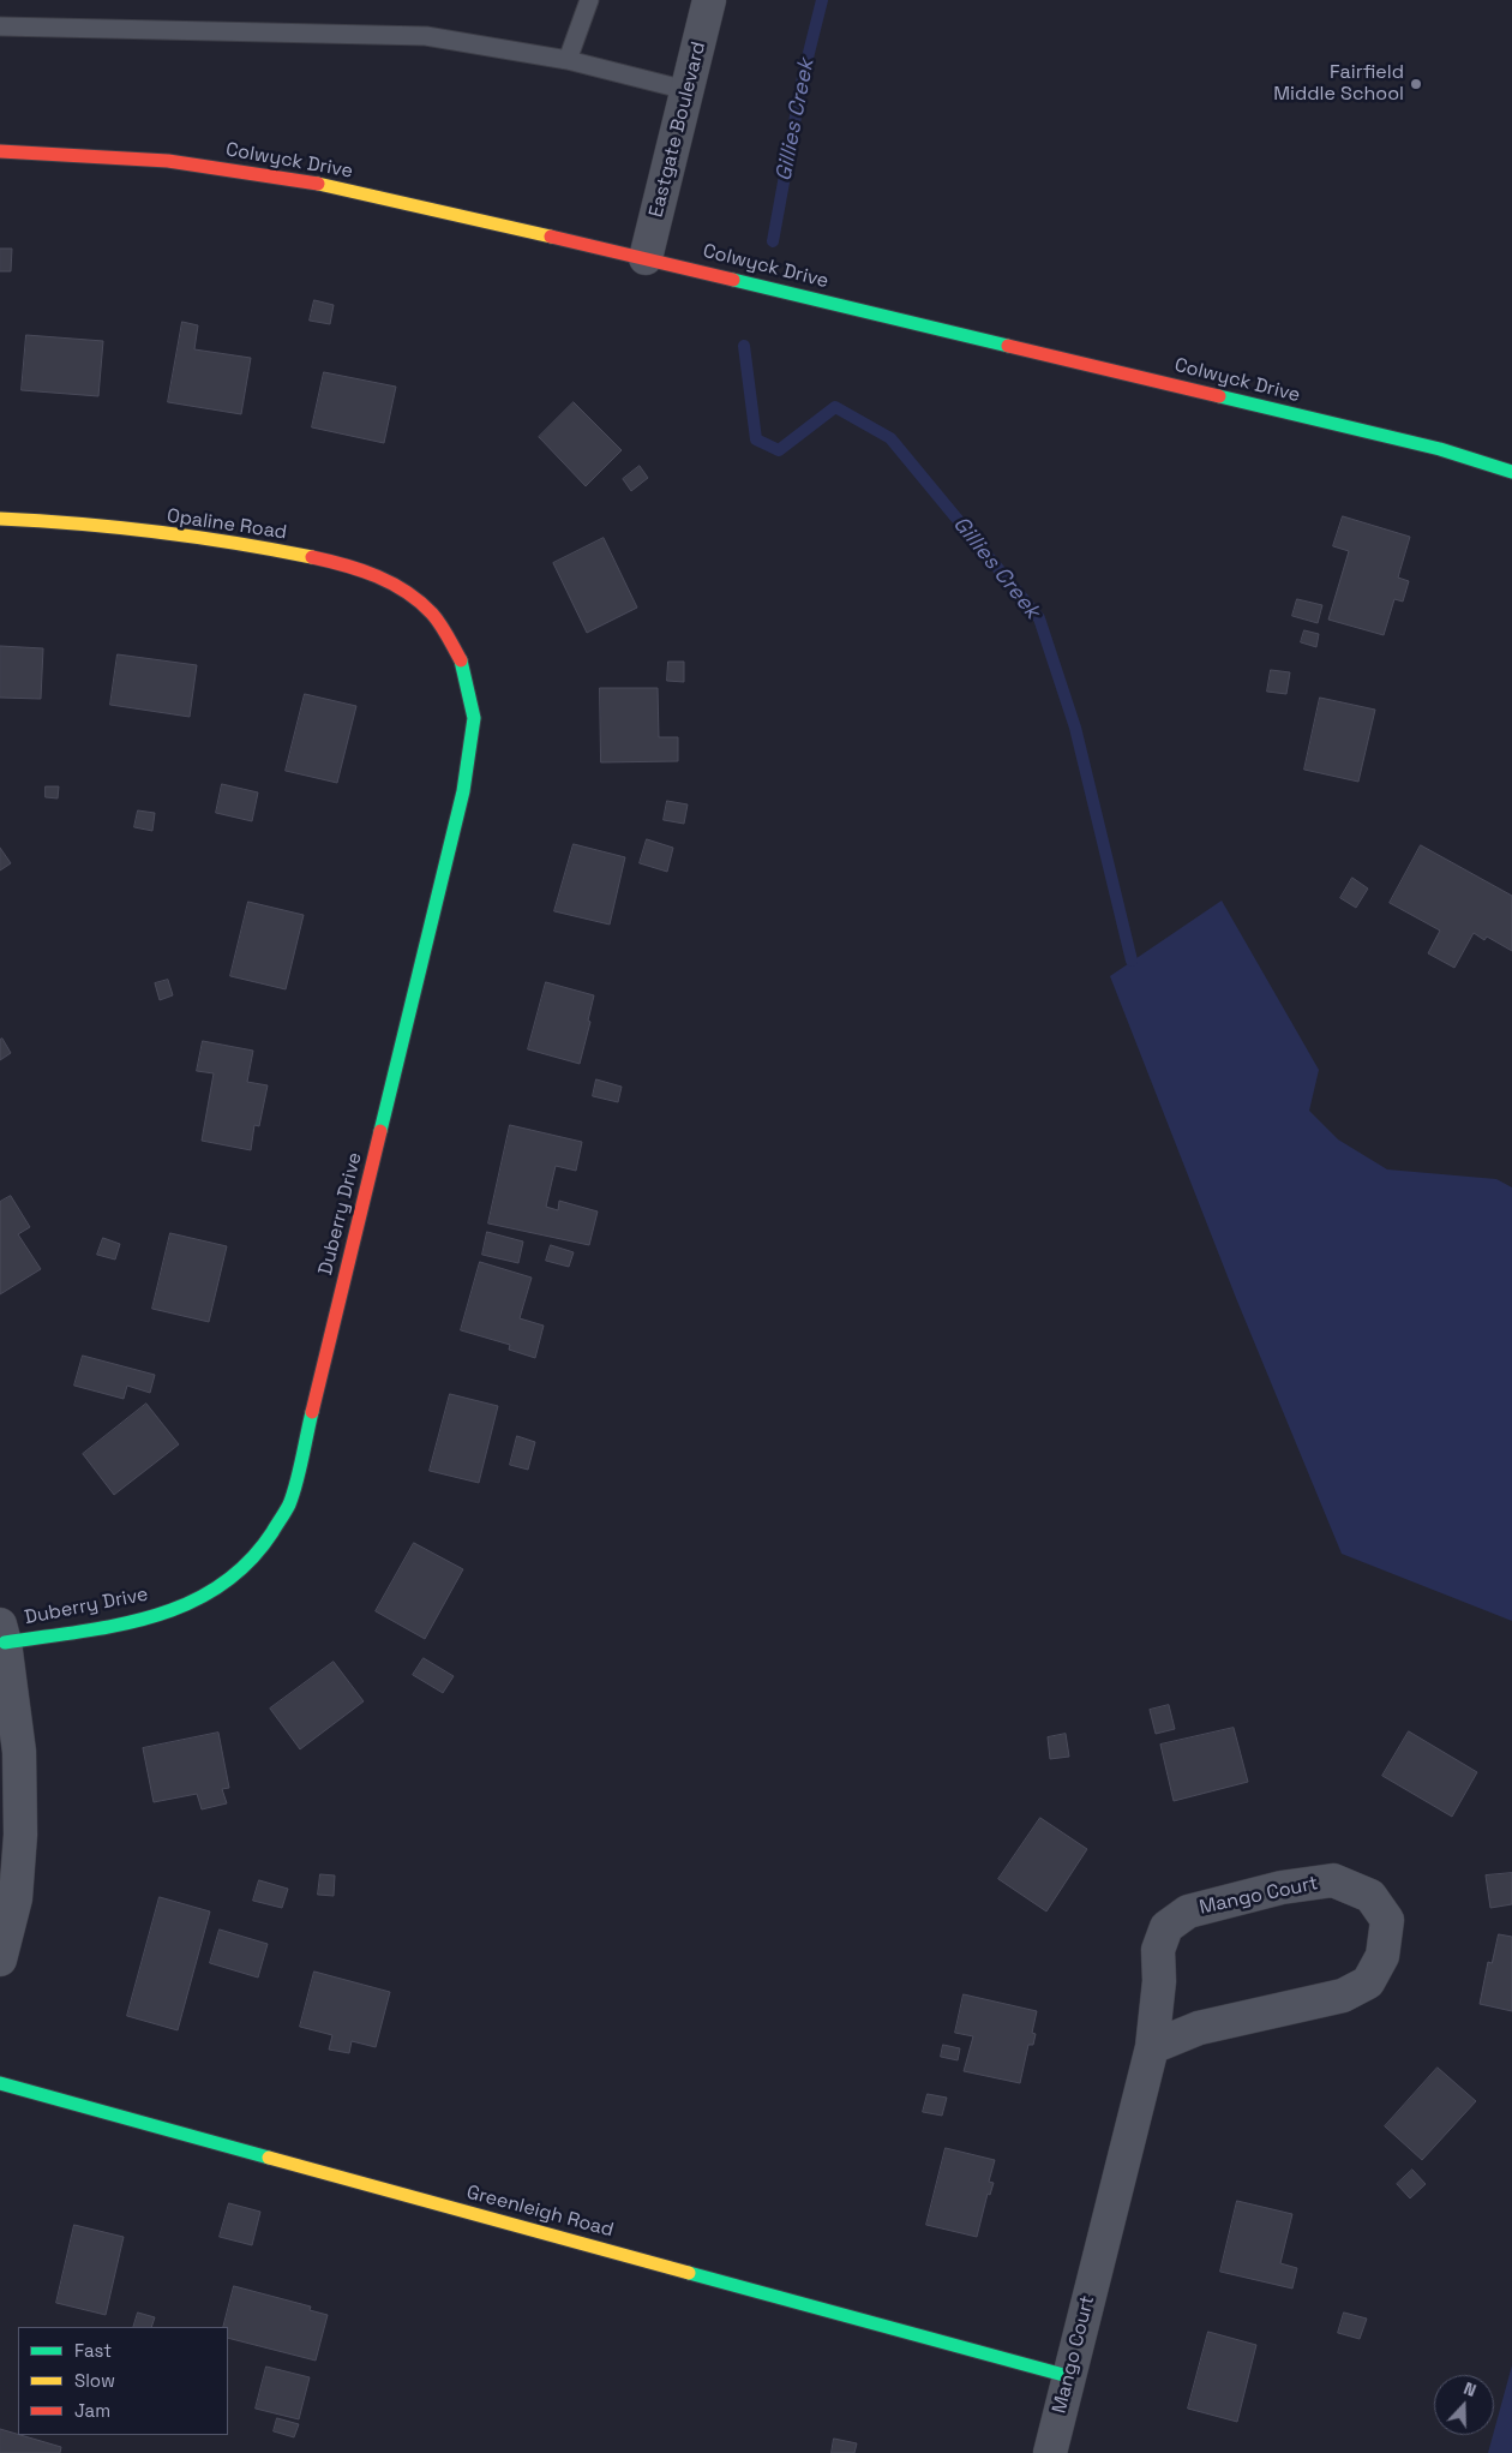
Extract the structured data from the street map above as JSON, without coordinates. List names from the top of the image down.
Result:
{
  "streets": {
    "street": [
      "Eastgate Boulevard",
      "Colwyck Drive",
      "Opaline Road",
      "Duberry Drive",
      "Mango Court",
      "Greenleigh Road"
    ]
  },
  "crossings": [
    ["Eastgate Boulevard", "Colwyck Drive"],
    ["Opaline Road", "Duberry Drive"],
    ["Mango Court", "Greenleigh Road"]
  ],
  "water": ["Gillies Creek"],
  "places": ["Fairfield Middle School"],
  "legend": ["Fast", "Slow", "Jam"],
  "north": "top"
}
